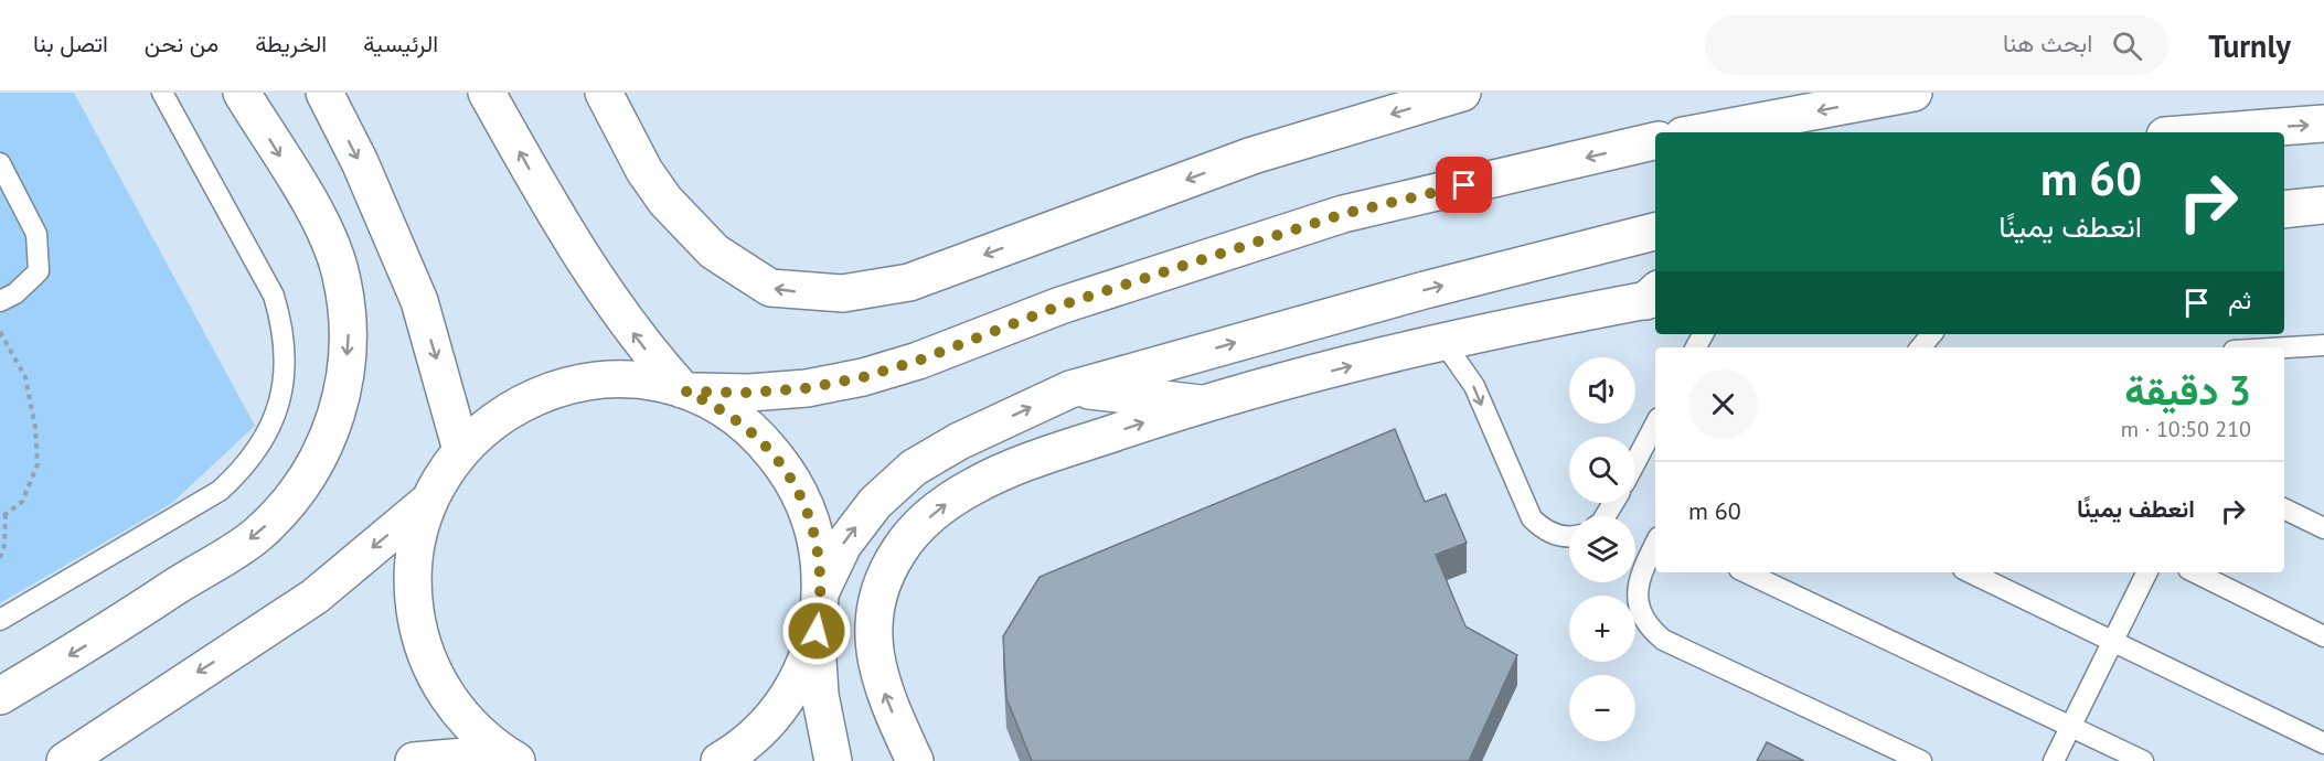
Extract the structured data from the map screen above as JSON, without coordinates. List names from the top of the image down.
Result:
{
  "page": {
    "header": "Turnly",
    "search": "ابحث هنا",
    "nav": [
      "الرئيسية",
      "الخريطة",
      "من نحن",
      "اتصل بنا"
    ],
    "turn": ["60 m", "انعطف يمينًا"],
    "then": "ثم",
    "heading": ["3 دقيقة", "210 m · 10:50"],
    "map_buttons": ["+", "−"],
    "list": [
      {
        "name": "انعطف يمينًا",
        "value": "60 m"
      }
    ]
  }
}
